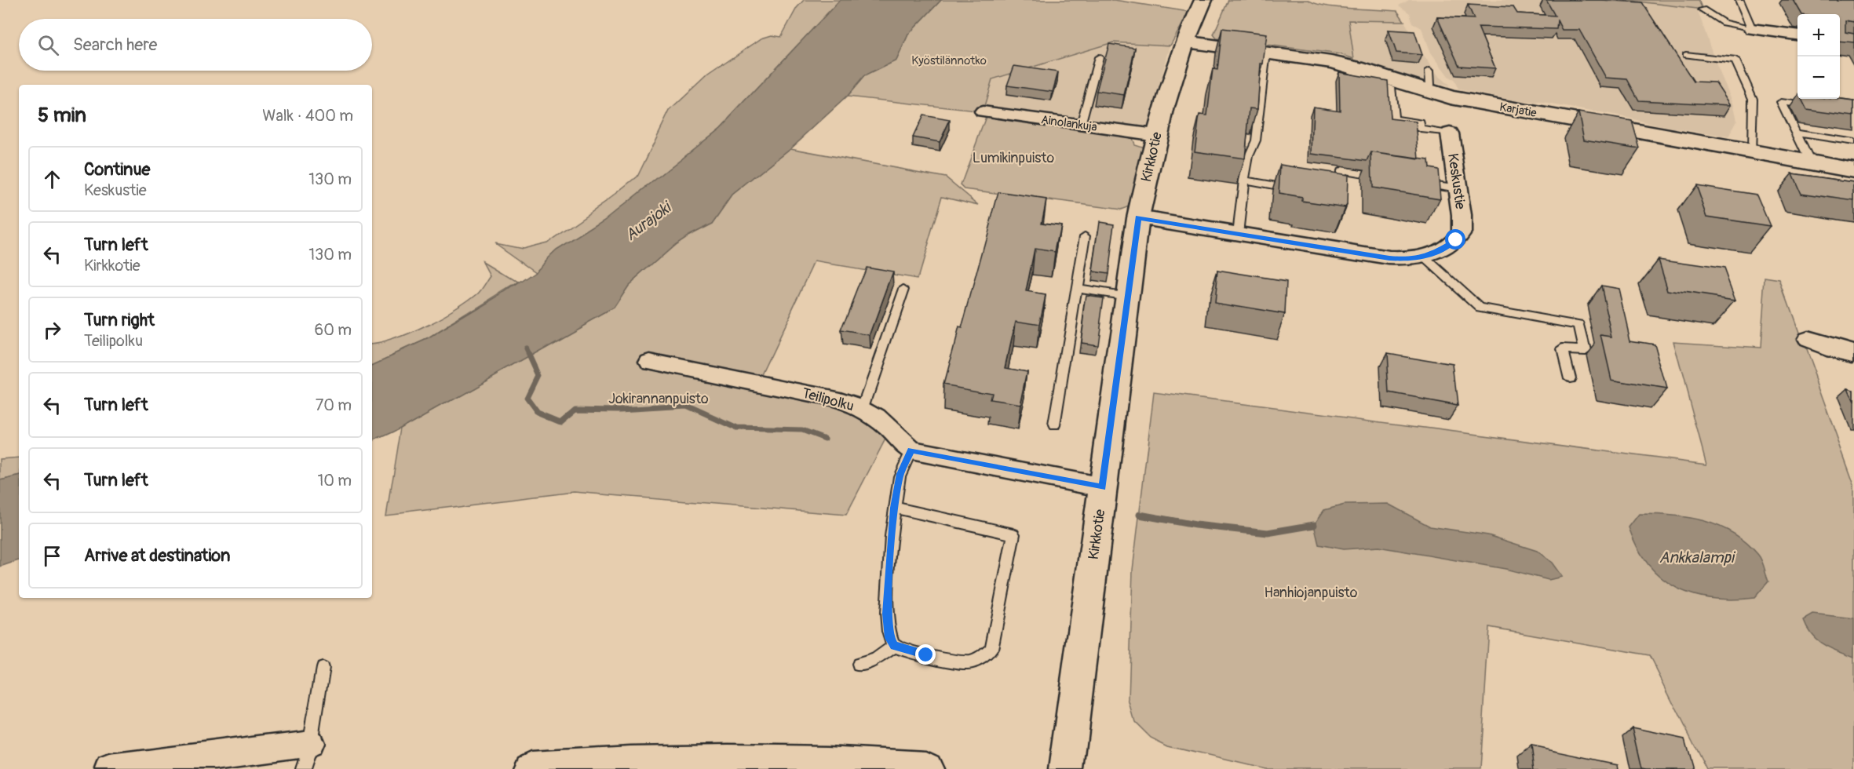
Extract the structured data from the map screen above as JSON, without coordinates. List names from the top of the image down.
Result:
{
  "streets": {
    "main road": ["Karjatie", "Kirkkotie"],
    "street": ["Ainolankuja", "Keskustie", "Teilipolku"]
  },
  "crossings": [
    ["Karjatie", "Kirkkotie"],
    ["Ainolankuja", "Kirkkotie"],
    ["Kirkkotie", "Keskustie"]
  ],
  "water": ["Aurajoki", "Ankkalampi"],
  "parks": [
    "Kyöstilännotko",
    "Lumikinpuisto",
    "Jokirannanpuisto",
    "Hanhiojanpuisto"
  ],
  "page": {
    "map_buttons": ["+", "−"],
    "search": "Search here",
    "heading": ["5 min", "Walk · 400 m"],
    "list": [
      ["Continue", "Keskustie", "130 m"],
      ["Turn left", "Kirkkotie", "130 m"],
      ["Turn right", "Teilipolku", "60 m"],
      ["Turn left", "70 m"],
      ["Turn left", "10 m"],
      "Arrive at destination"
    ]
  }
}
